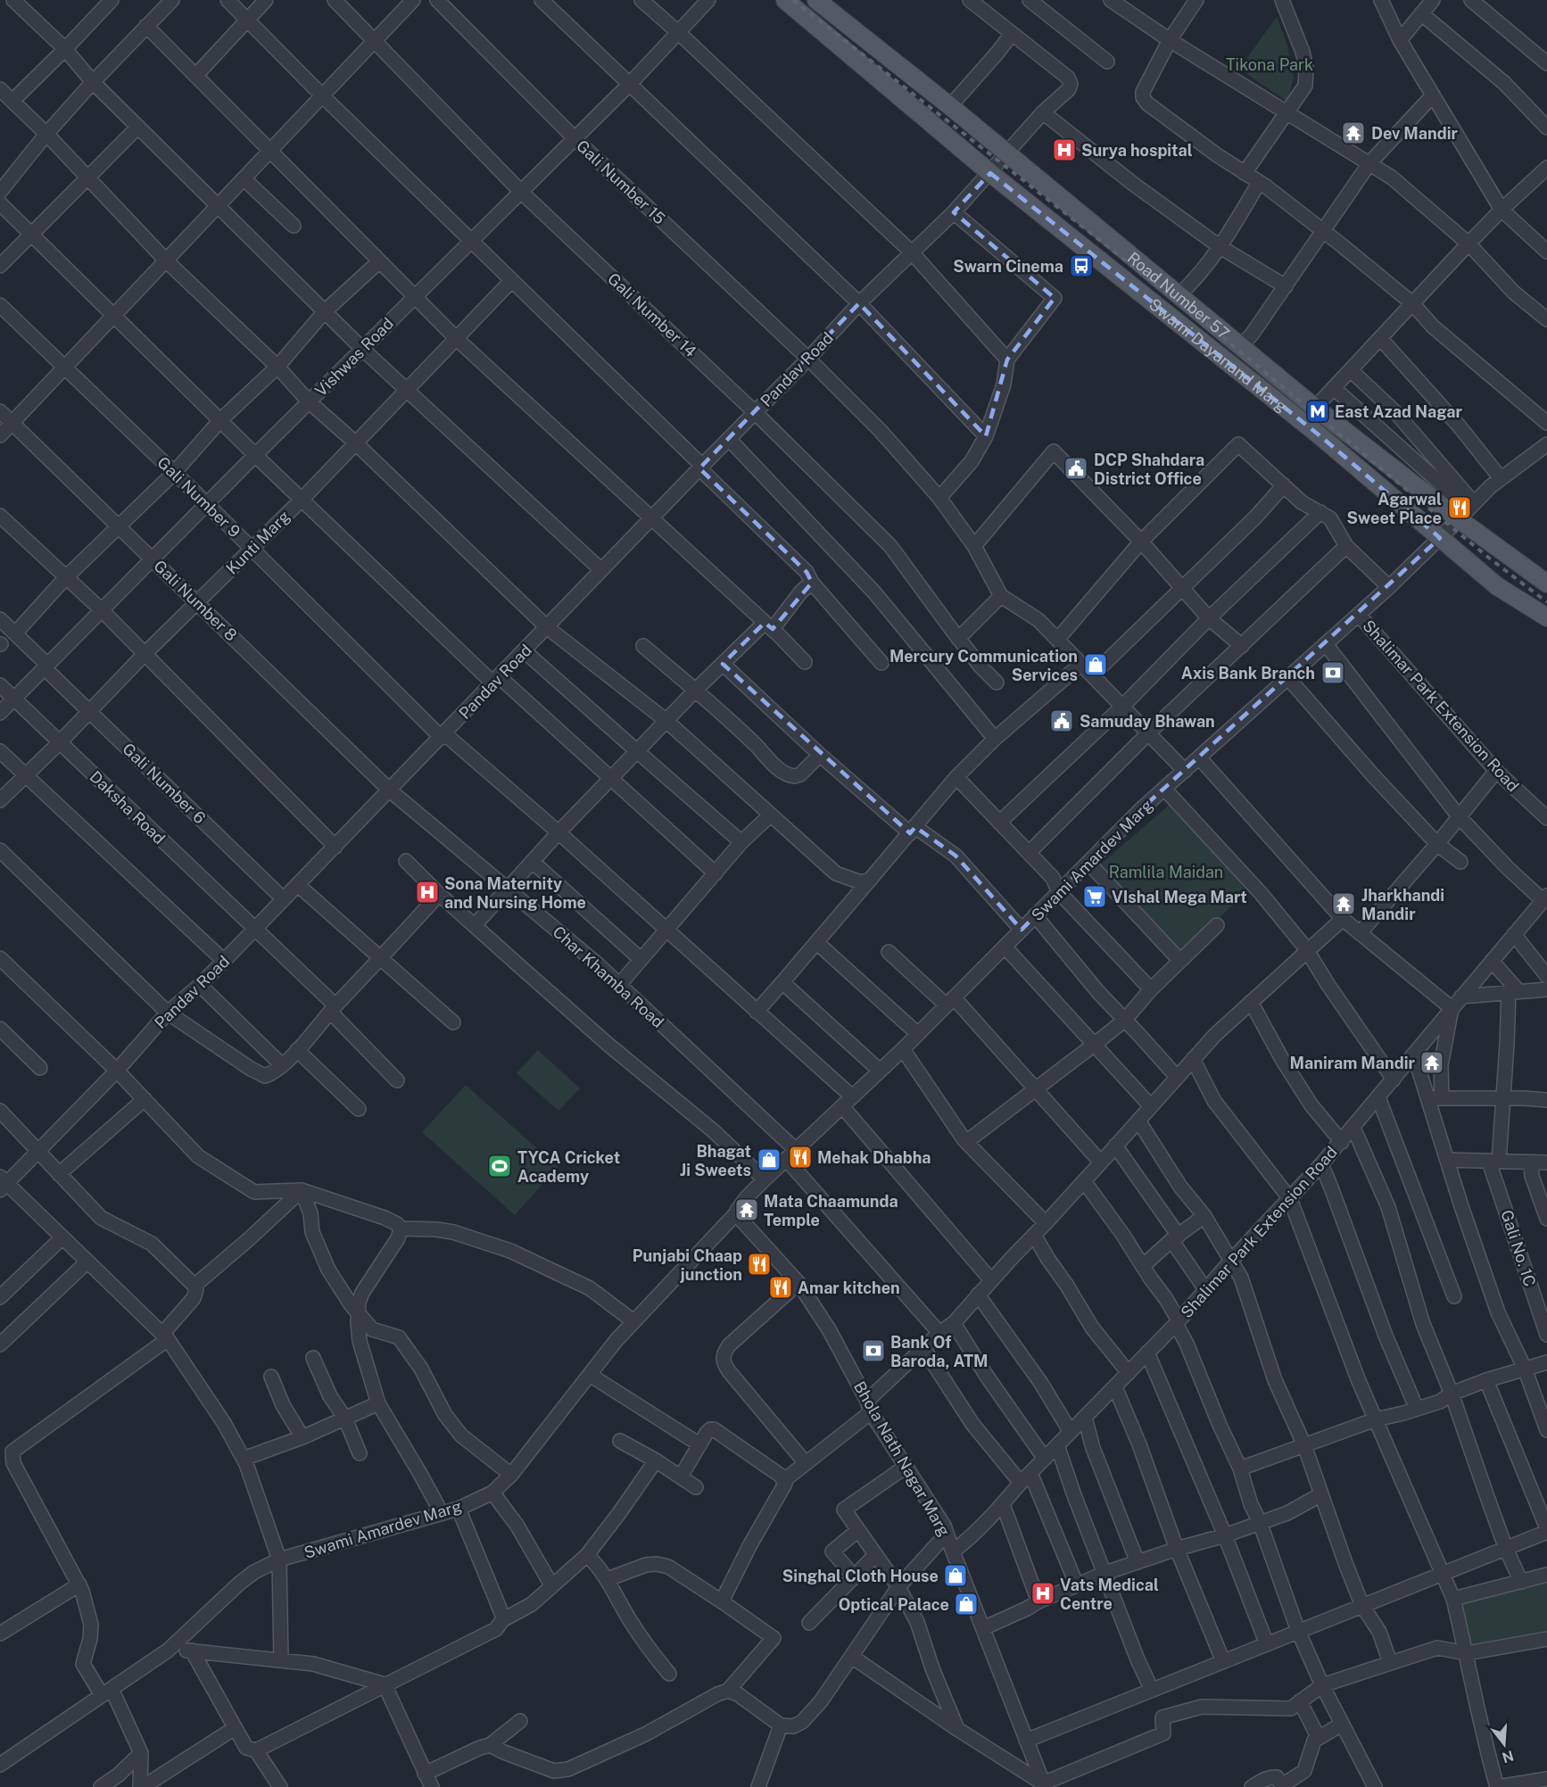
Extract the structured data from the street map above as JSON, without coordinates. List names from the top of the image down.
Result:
{
  "streets": {
    "main road": ["Road Number 57", "Swami Dayanand Marg"],
    "street": [
      "Gali Number 15",
      "Gali Number 14",
      "Vishwas Road",
      "Pandav Road",
      "Gali Number 9",
      "Kunti Marg",
      "Gali Number 8",
      "Shalimar Park Extension Road",
      "Gali Number 6",
      "Daksha Road",
      "Swami Amardev Marg",
      "Char Khamba Road",
      "Gali No. 1C",
      "Bhola Nath Nagar Marg"
    ]
  },
  "crossings": [
    ["Gali Number 15", "Vishwas Road"],
    ["Gali Number 15", "Pandav Road"],
    ["Road Number 57", "Pandav Road"],
    ["Road Number 57", "Swami Amardev Marg"],
    ["Gali Number 14", "Vishwas Road"],
    ["Gali Number 14", "Pandav Road"],
    ["Swami Dayanand Marg", "Pandav Road"],
    ["Swami Dayanand Marg", "Swami Amardev Marg"],
    ["Vishwas Road", "Gali Number 9"],
    ["Vishwas Road", "Gali Number 8"],
    ["Vishwas Road", "Gali Number 6"],
    ["Vishwas Road", "Daksha Road"],
    ["Pandav Road", "Gali Number 9"],
    ["Pandav Road", "Gali Number 8"],
    ["Pandav Road", "Gali Number 6"],
    ["Pandav Road", "Daksha Road"],
    ["Pandav Road", "Char Khamba Road"],
    ["Gali Number 9", "Kunti Marg"],
    ["Gali Number 9", "Swami Amardev Marg"],
    ["Kunti Marg", "Gali Number 8"],
    ["Kunti Marg", "Gali Number 6"],
    ["Kunti Marg", "Daksha Road"],
    ["Gali Number 8", "Char Khamba Road"],
    ["Shalimar Park Extension Road", "Swami Amardev Marg"],
    ["Shalimar Park Extension Road", "Bhola Nath Nagar Marg"],
    ["Swami Amardev Marg", "Char Khamba Road"],
    ["Swami Amardev Marg", "Bhola Nath Nagar Marg"]
  ],
  "parks": ["Tikona Park", "Ramlila Maidan"],
  "places": {
    "temple": [
      "Dev Mandir",
      "Jharkhandi Mandir",
      "Maniram Mandir",
      "Mata Chaamunda Temple"
    ],
    "hospital": ["Surya hospital", "Sona Maternity and Nursing Home", "Vats Medical Centre"],
    "bus stop": ["Swarn Cinema"],
    "metro station": ["East Azad Nagar"],
    "public building": ["DCP Shahdara District Office", "Samuday Bhawan"],
    "restaurant": [
      "Agarwal Sweet Place",
      "Mehak Dhabha",
      "Punjabi Chaap junction",
      "Amar kitchen"
    ],
    "shop": [
      "Mercury Communication Services",
      "Bhagat Ji Sweets",
      "Singhal Cloth House",
      "Optical Palace"
    ],
    "bank": ["Axis Bank Branch", "Bank Of Baroda, ATM"],
    "supermarket": ["VIshal Mega Mart"],
    "sports": ["TYCA Cricket Academy"]
  },
  "north": "bottom"
}
